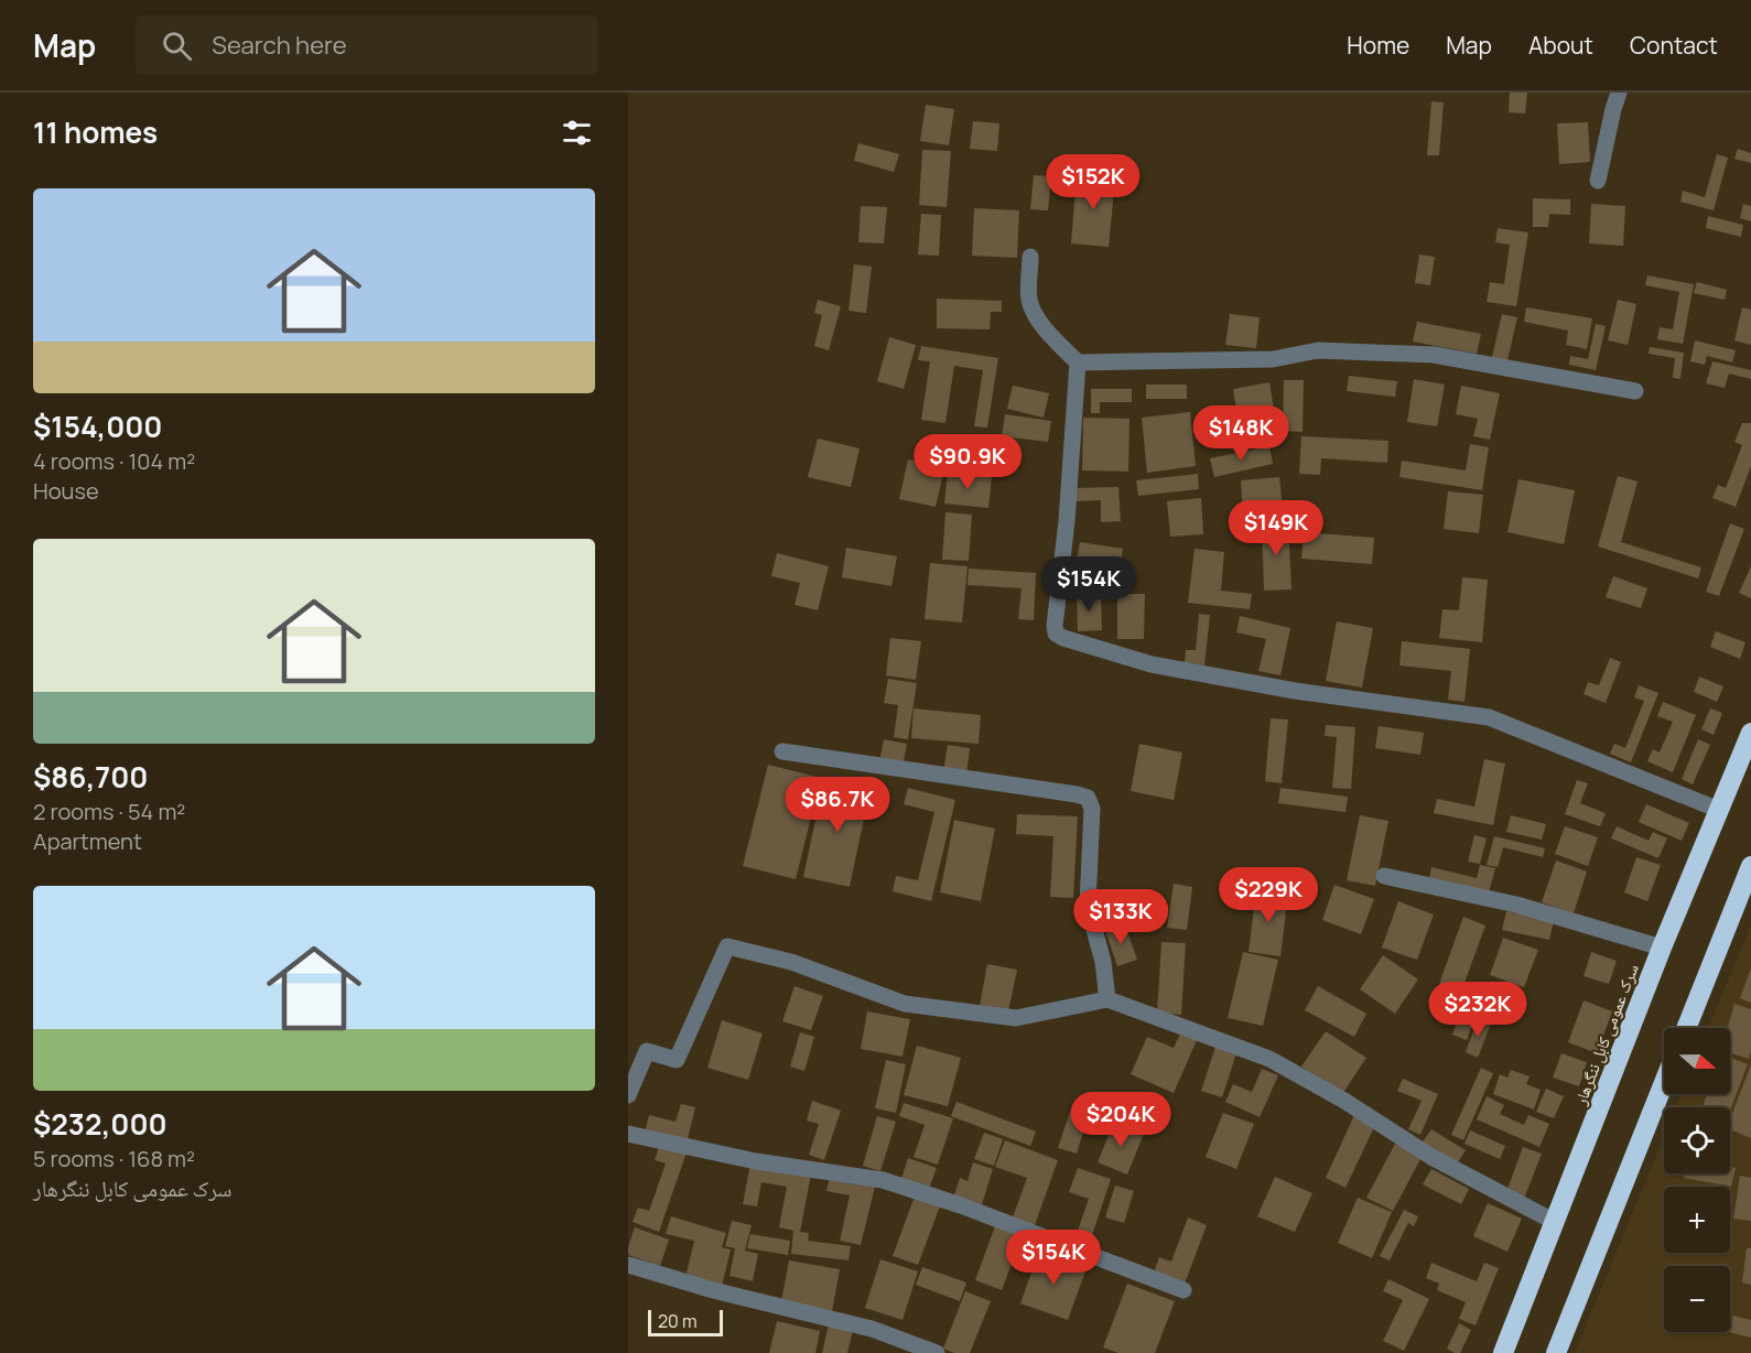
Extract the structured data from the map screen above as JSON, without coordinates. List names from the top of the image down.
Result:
{
  "streets": {
    "highway": ["سرک عمومی کابل ننگرهار"]
  },
  "scale_bar": "20 m",
  "north": "right",
  "page": {
    "header": "Map",
    "search": "Search here",
    "nav": [
      "Home",
      "Map",
      "About",
      "Contact"
    ],
    "heading": "11 homes",
    "price": [
      "$152K",
      "$148K",
      "$90.9K",
      "$149K",
      "$154K",
      "$86.7K",
      "$229K",
      "$133K",
      "$232K",
      "$204K",
      "$154K"
    ],
    "list": [
      {
        "name": "$154,000",
        "note": "4 rooms · 104 m² · House"
      },
      {
        "name": "$86,700",
        "note": "2 rooms · 54 m² · Apartment"
      },
      {
        "name": "$232,000",
        "note": "5 rooms · 168 m² · سرک عمومی کابل ننگرهار"
      }
    ],
    "map_buttons": ["+", "−"],
    "scale": "20 m"
  }
}
